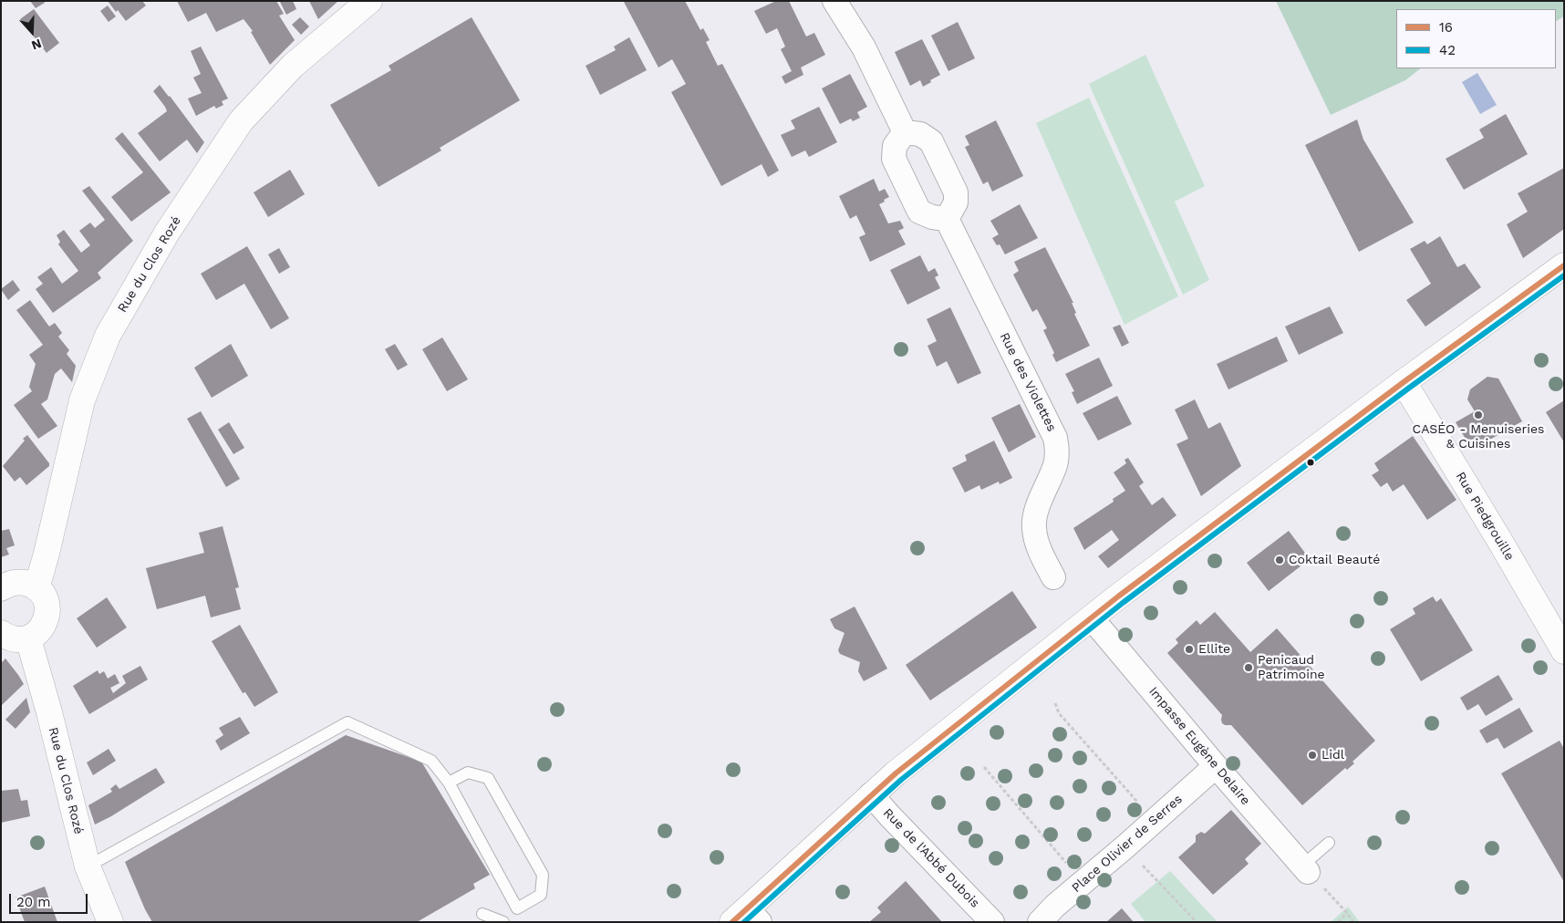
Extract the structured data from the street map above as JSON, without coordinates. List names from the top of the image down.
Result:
{
  "streets": {
    "street": [
      "Rue du Clos Rozé",
      "Rue des Violettes",
      "Rue Piedgrouille",
      "Impasse Eugène Delaire",
      "Place Olivier de Serres",
      "Rue de l'Abbé Dubois"
    ]
  },
  "crossings": [
    ["Impasse Eugène Delaire", "Place Olivier de Serres"]
  ],
  "places": [
    "CASÉO - Menuiseries & Cuisines",
    "Coktail Beauté",
    "Ellite",
    "Penicaud Patrimoine",
    "Lidl"
  ],
  "lines": ["transit line 16", "transit line 42"],
  "legend": ["16", "42"],
  "scale_bar": "20 m",
  "north": "bottom"
}
